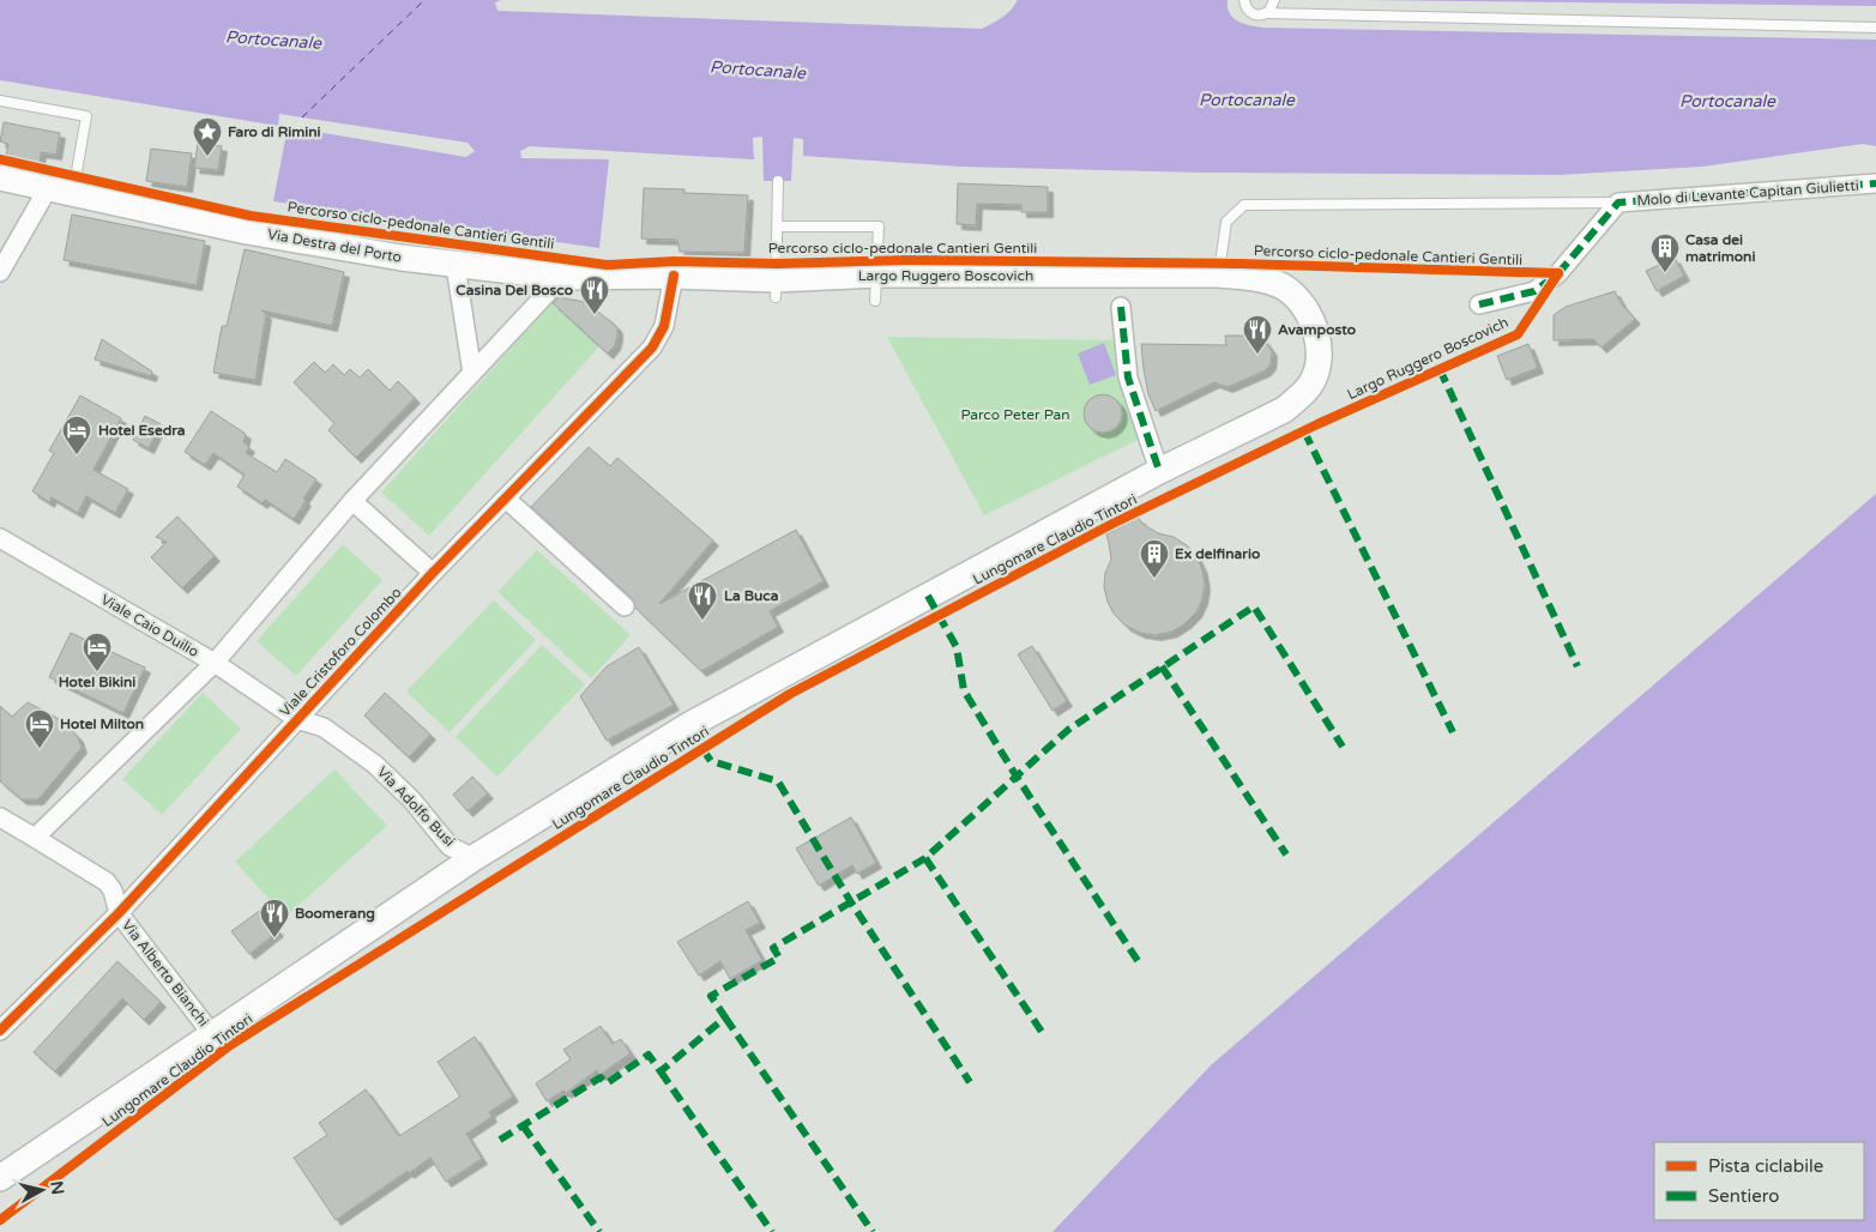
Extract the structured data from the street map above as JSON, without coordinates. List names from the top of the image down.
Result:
{
  "streets": {
    "street": [
      "Molo di Levante Capitan Giulietti",
      "Via Destra del Porto",
      "Largo Ruggero Boscovich",
      "Lungomare Claudio Tintori",
      "Viale Caio Duilio",
      "Viale Cristoforo Colombo",
      "Via Adolfo Busi",
      "Via Alberto Bianchi"
    ],
    "cycle path": ["Percorso ciclo-pedonale Cantieri Gentili"]
  },
  "crossings": [
    ["Via Destra del Porto", "Largo Ruggero Boscovich"],
    ["Via Destra del Porto", "Viale Cristoforo Colombo"],
    ["Largo Ruggero Boscovich", "Lungomare Claudio Tintori"],
    ["Largo Ruggero Boscovich", "Viale Cristoforo Colombo"],
    ["Lungomare Claudio Tintori", "Via Adolfo Busi"],
    ["Lungomare Claudio Tintori", "Via Alberto Bianchi"],
    ["Viale Caio Duilio", "Viale Cristoforo Colombo"],
    ["Viale Caio Duilio", "Via Adolfo Busi"],
    ["Viale Cristoforo Colombo", "Via Adolfo Busi"],
    ["Viale Cristoforo Colombo", "Via Alberto Bianchi"]
  ],
  "water": ["Portocanale"],
  "parks": ["Parco Peter Pan"],
  "places": {
    "place": ["Faro di Rimini"],
    "building": ["Casa dei matrimoni", "Ex delfinario"],
    "restaurant": [
      "Casina Del Bosco",
      "Avamposto",
      "La Buca",
      "Boomerang"
    ],
    "hotel": ["Hotel Esedra", "Hotel Bikini", "Hotel Milton"]
  },
  "legend": ["Pista ciclabile", "Sentiero"],
  "north": "right"
}
